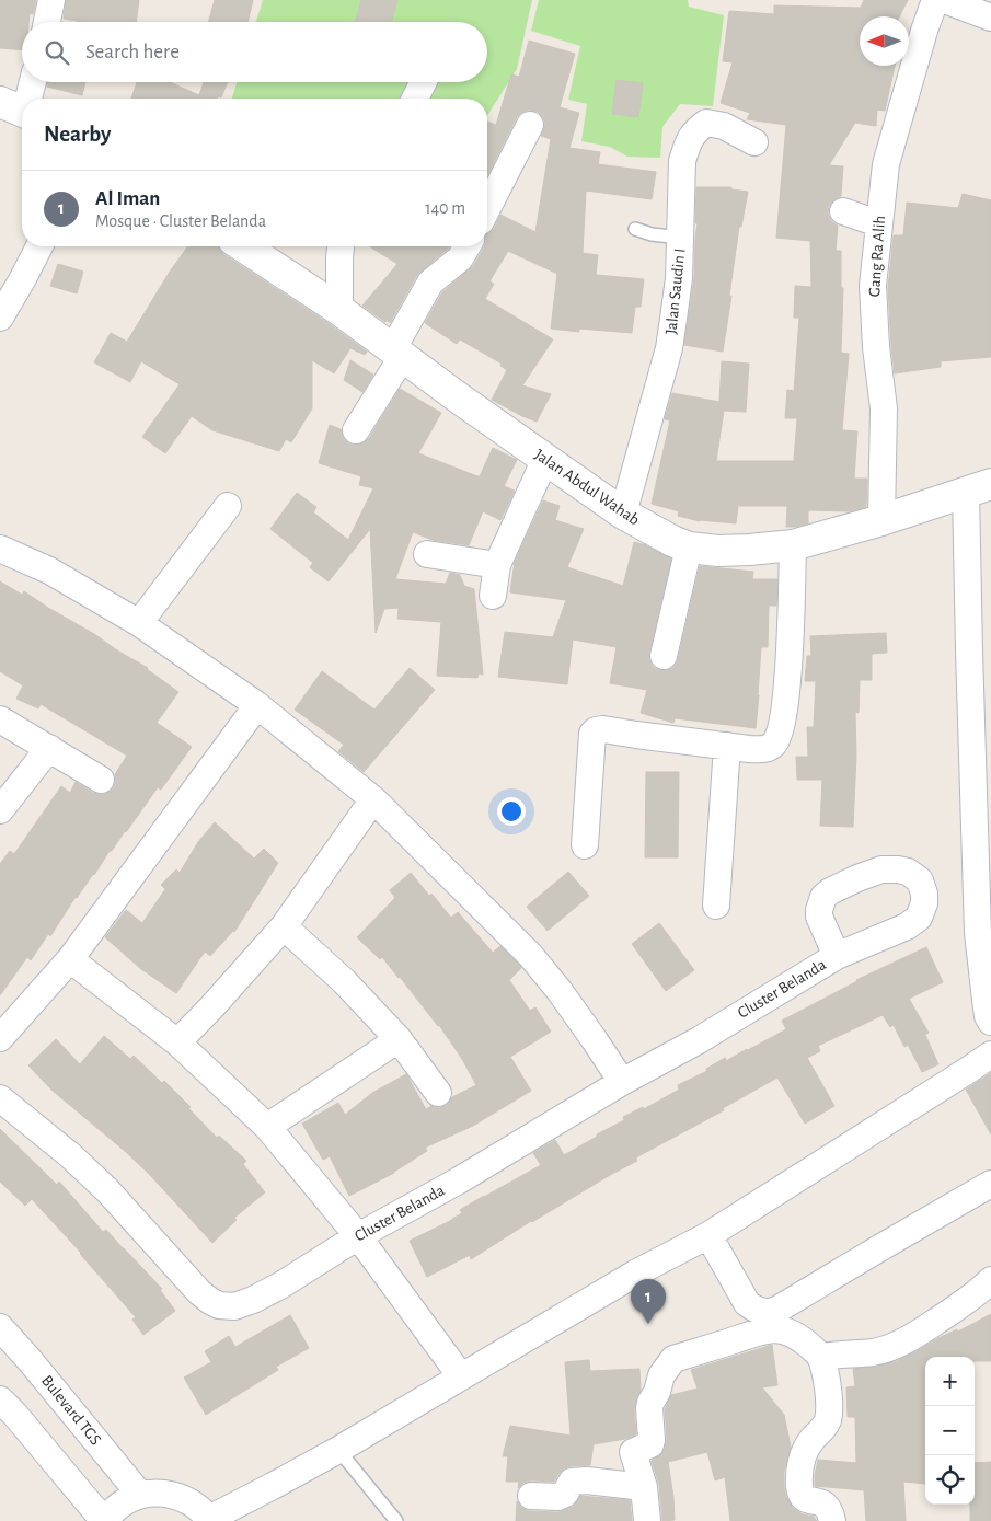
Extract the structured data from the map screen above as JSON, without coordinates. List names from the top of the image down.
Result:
{
  "streets": {
    "street": [
      "Gang Ra Alih",
      "Jalan Saudin I",
      "Jalan Abdul Wahab",
      "Cluster Belanda",
      "Bulevard TGS"
    ]
  },
  "crossings": [
    ["Gang Ra Alih", "Jalan Abdul Wahab"],
    ["Jalan Saudin I", "Jalan Abdul Wahab"]
  ],
  "north": "left",
  "page": {
    "search": "Search here",
    "heading": "Nearby",
    "list": [
      {
        "mark": "1",
        "name": "Al Iman",
        "note": "Mosque · Cluster Belanda",
        "value": "140 m"
      }
    ],
    "pins": "1",
    "map_buttons": ["+", "−"]
  }
}
